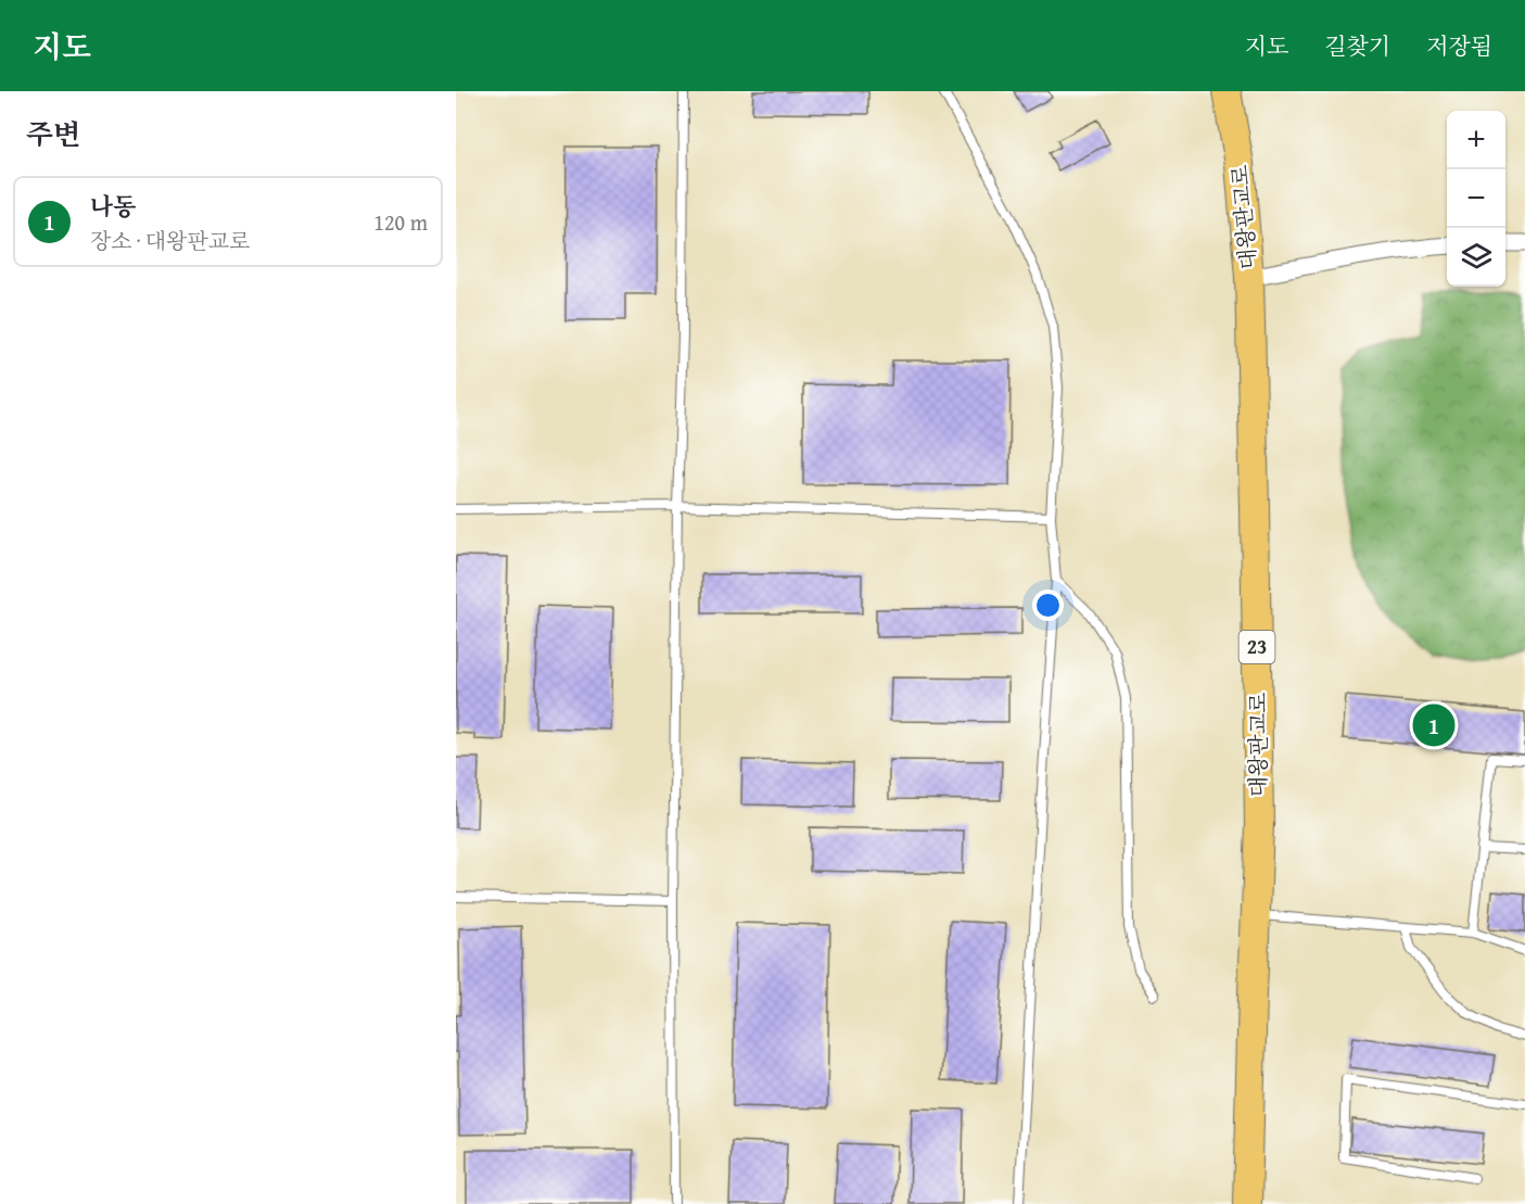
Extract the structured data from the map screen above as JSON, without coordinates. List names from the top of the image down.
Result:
{
  "streets": {
    "main road": ["대왕판교로", "23"]
  },
  "page": {
    "header": "지도",
    "nav": ["지도", "길찾기", "저장됨"],
    "heading": "주변",
    "map_buttons": ["+", "−"],
    "list": [
      {
        "mark": "1",
        "name": "나동",
        "note": "장소 · 대왕판교로",
        "value": "120 m"
      }
    ],
    "pins": "1"
  }
}
